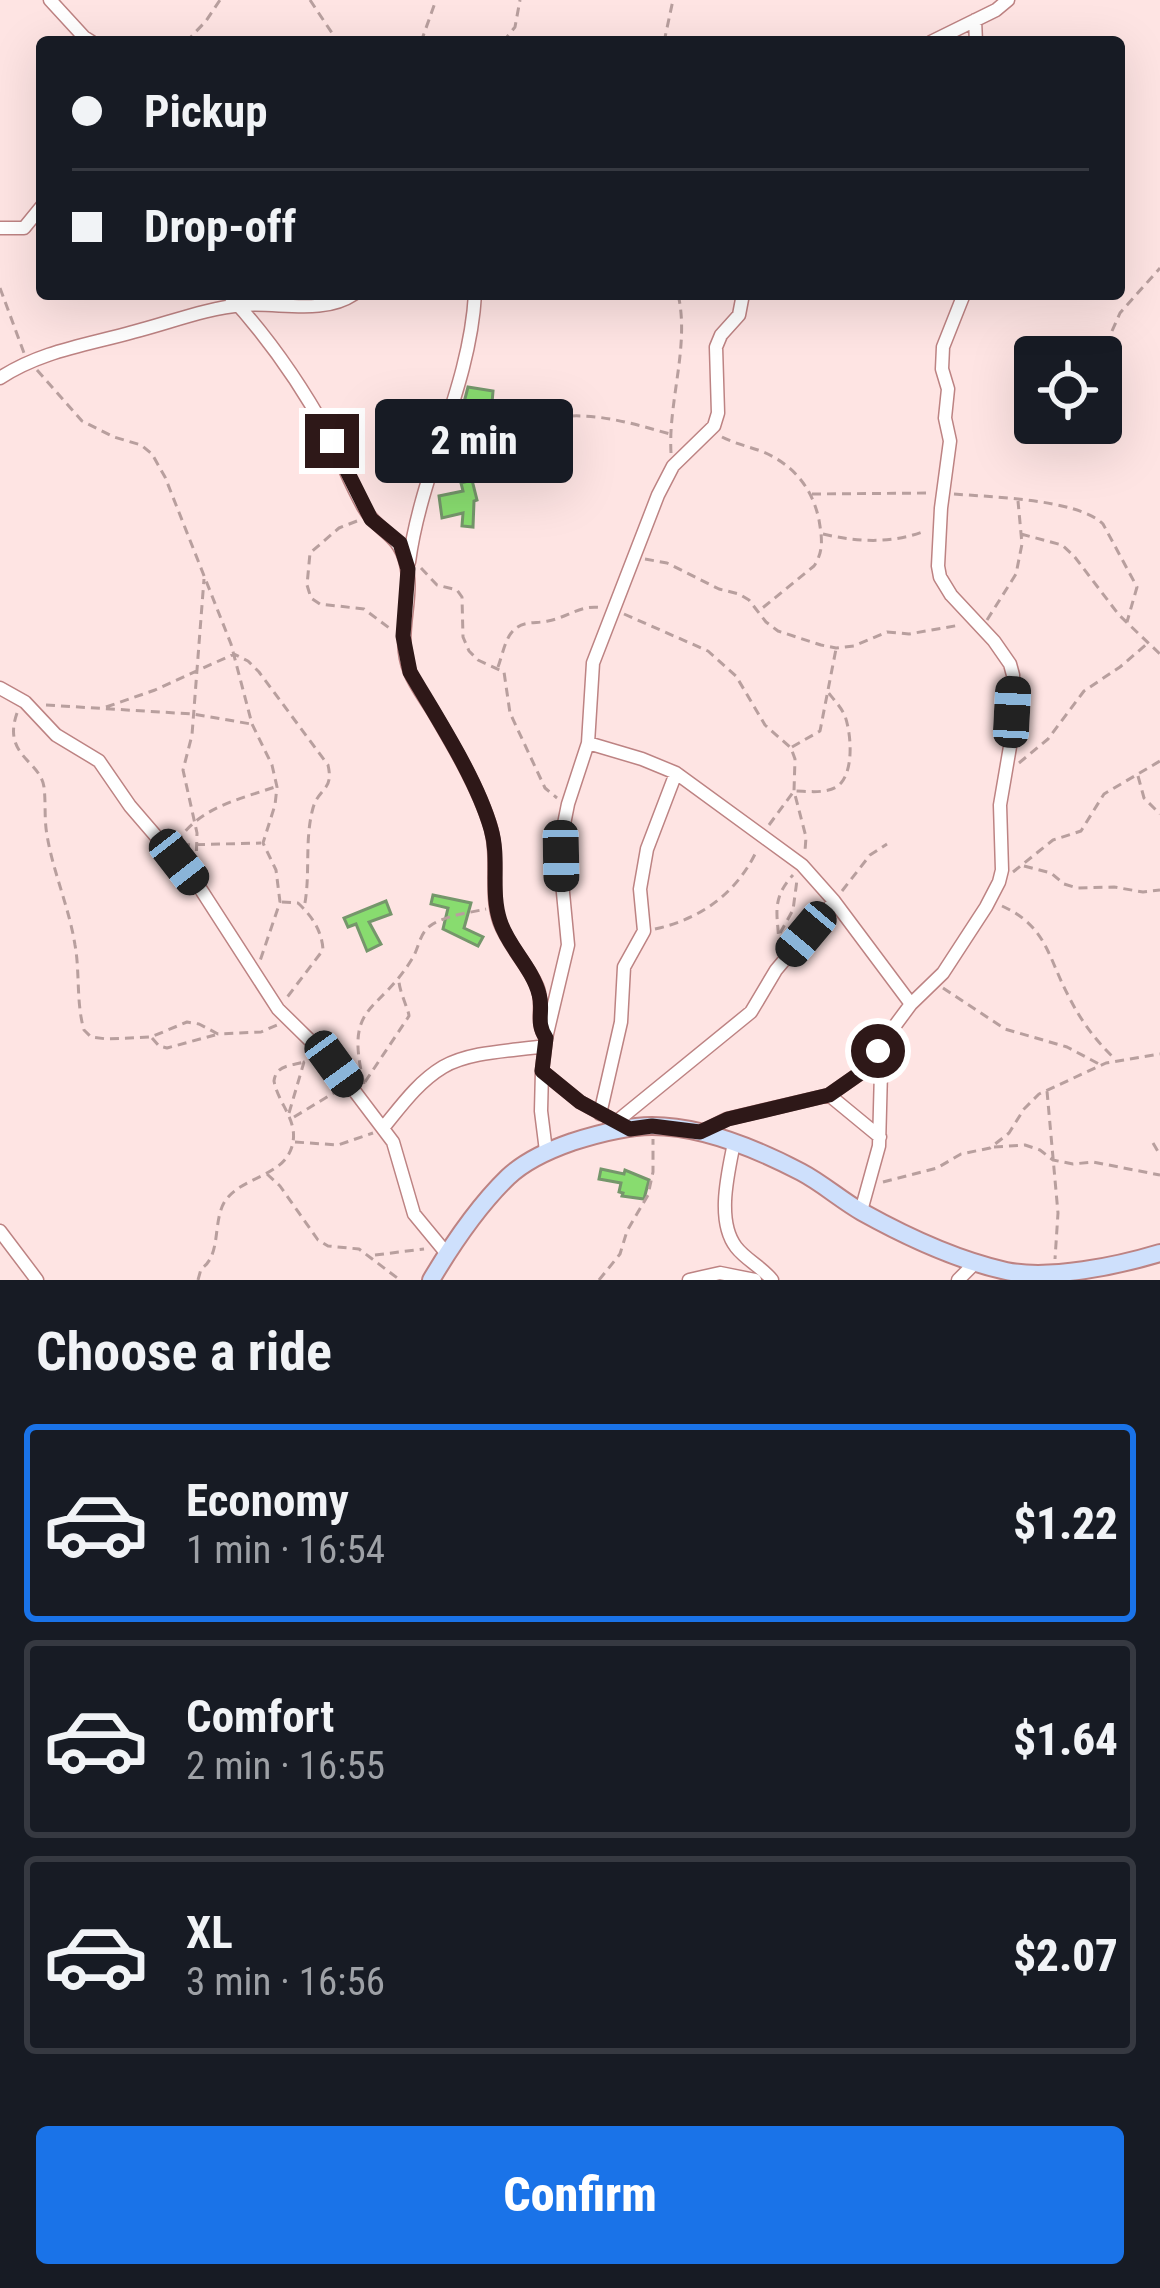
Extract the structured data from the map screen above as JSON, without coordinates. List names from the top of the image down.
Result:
{
  "page": {
    "banner": ["Pickup", "Drop-off"],
    "bubble": "2 min",
    "heading": "Choose a ride",
    "list": [
      {
        "name": "Economy",
        "note": "1 min · 16:54",
        "value": "$1.22"
      },
      {
        "name": "Comfort",
        "note": "2 min · 16:55",
        "value": "$1.64"
      },
      {
        "name": "XL",
        "note": "3 min · 16:56",
        "value": "$2.07"
      }
    ],
    "buttons": "Confirm"
  }
}
